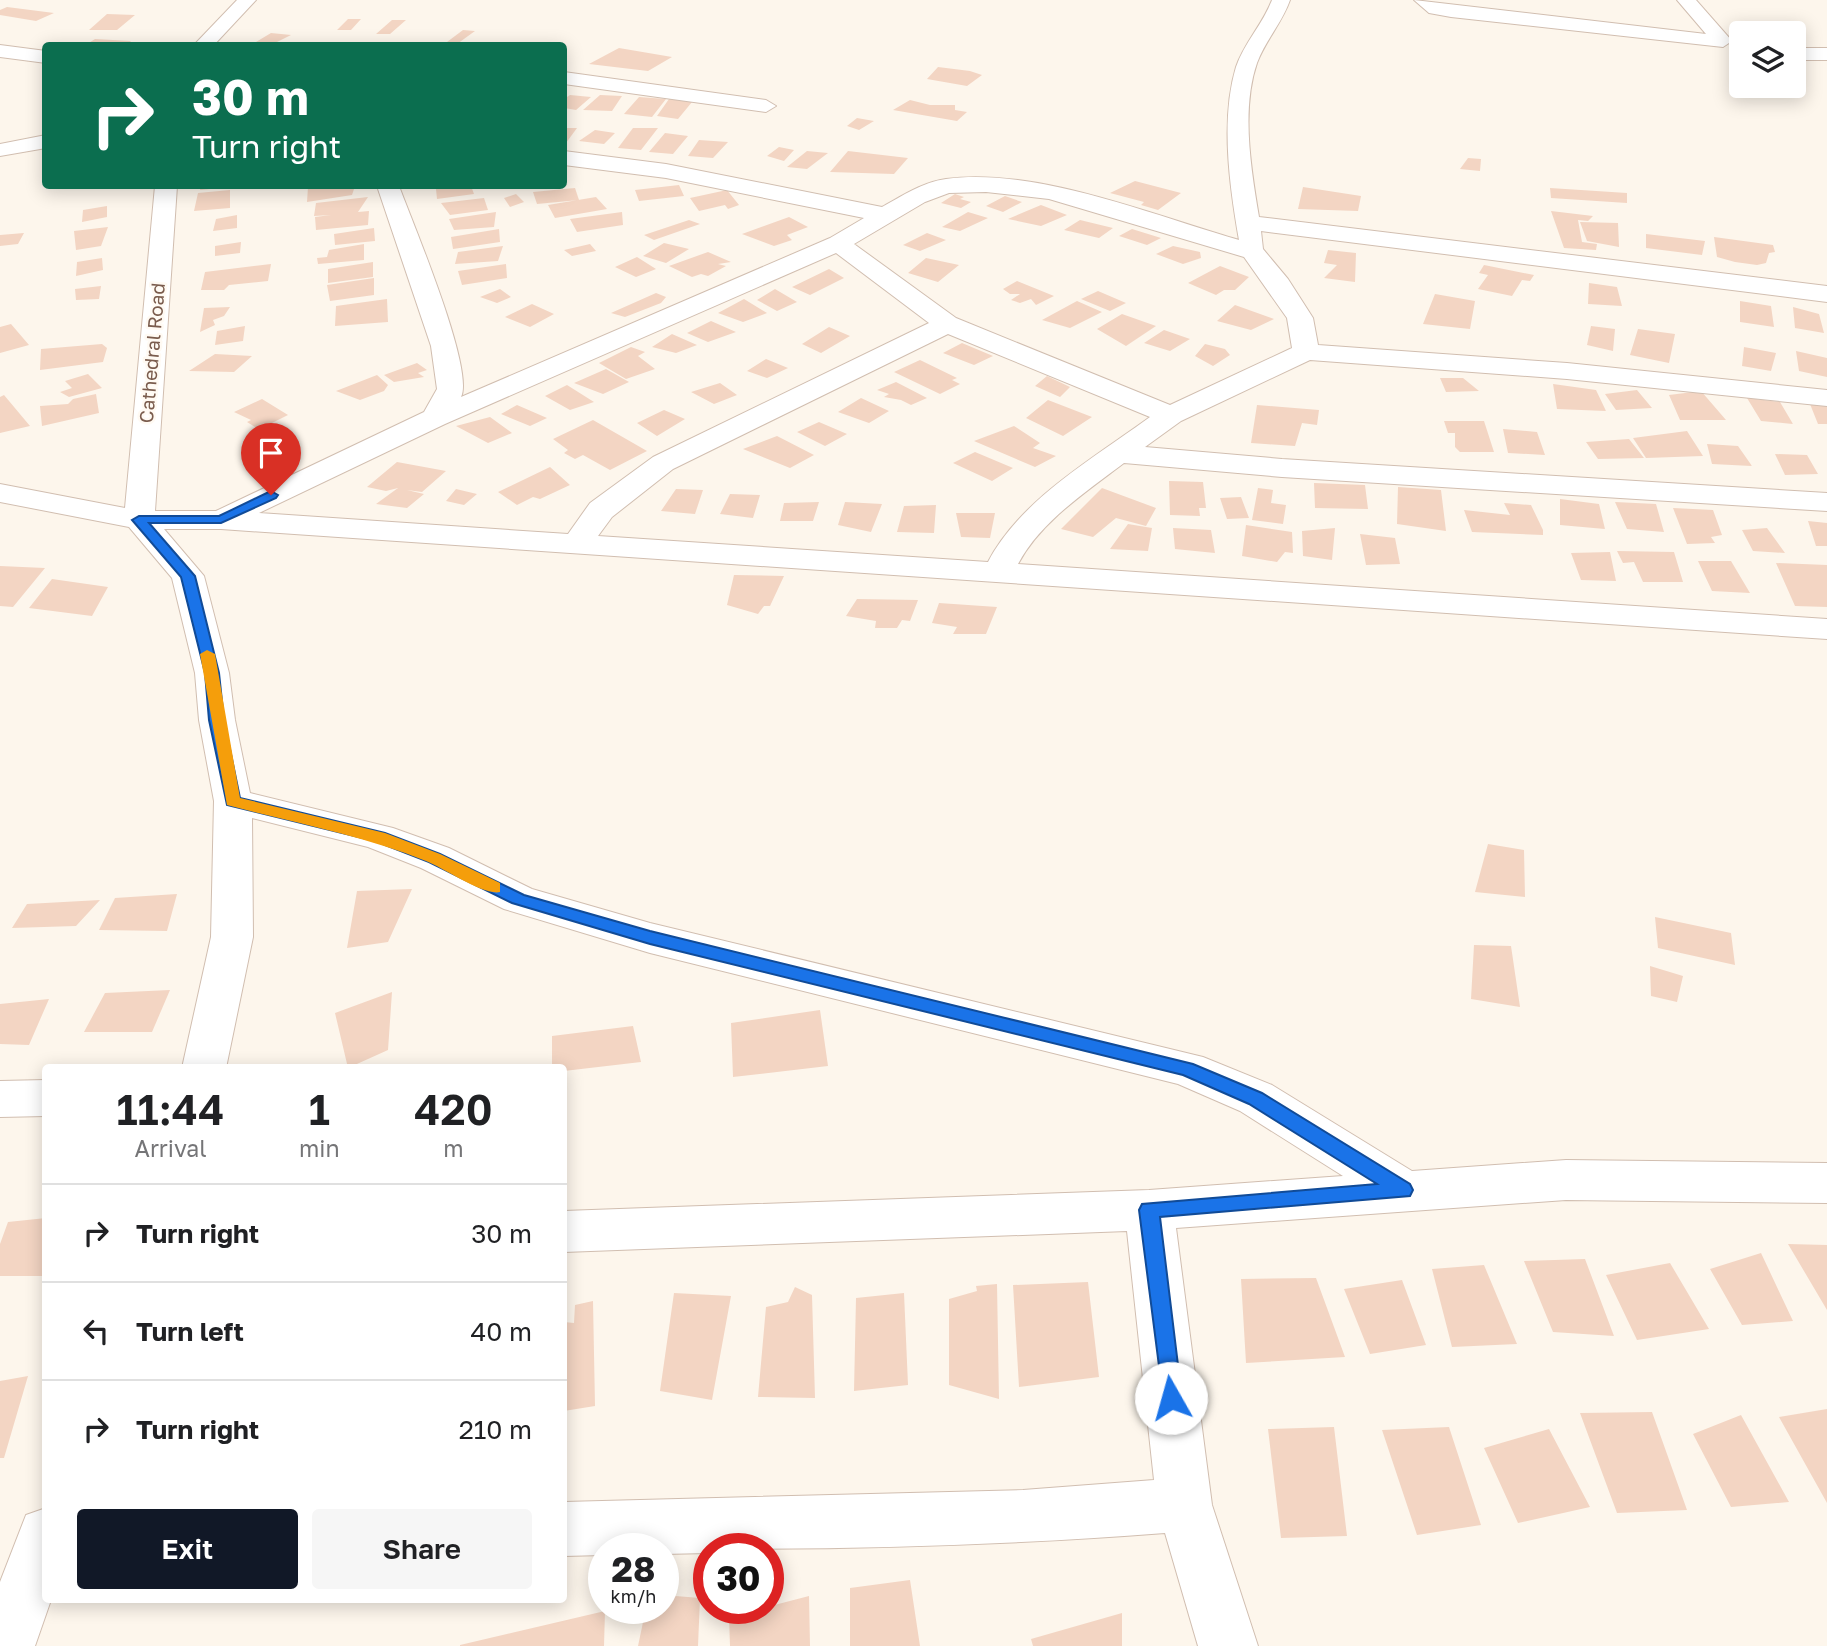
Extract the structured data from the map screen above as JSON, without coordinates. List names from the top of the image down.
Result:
{
  "streets": {
    "street": ["Cathedral Road"]
  },
  "page": {
    "turn": ["30 m", "Turn right"],
    "eta": [
      "11:44",
      "Arrival",
      "1",
      "min",
      "420",
      "m"
    ],
    "list": [
      {
        "name": "Turn right",
        "value": "30 m"
      },
      {
        "name": "Turn left",
        "value": "40 m"
      },
      {
        "name": "Turn right",
        "value": "210 m"
      }
    ],
    "buttons": ["Exit", "Share"],
    "speed": "28 km/h",
    "limit": "30"
  }
}
